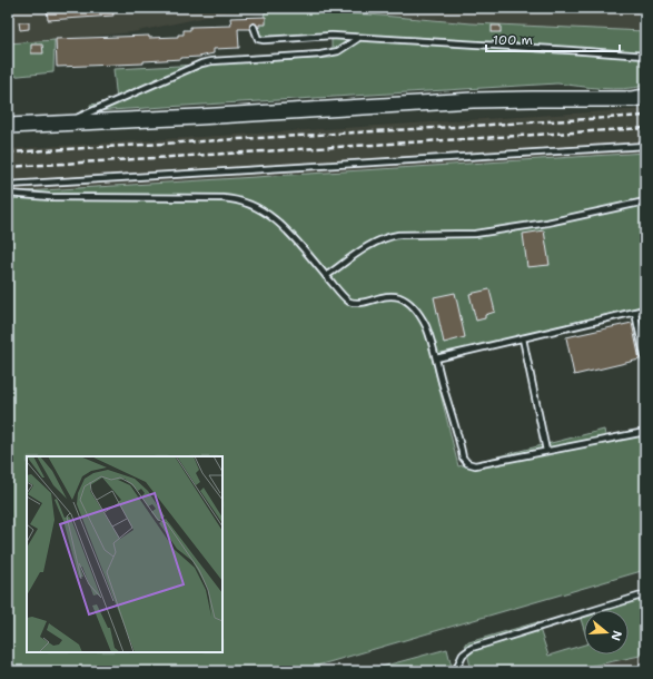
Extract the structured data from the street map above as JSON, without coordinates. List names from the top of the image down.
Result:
{
  "scale_bar": "100 m",
  "north": "right"
}
